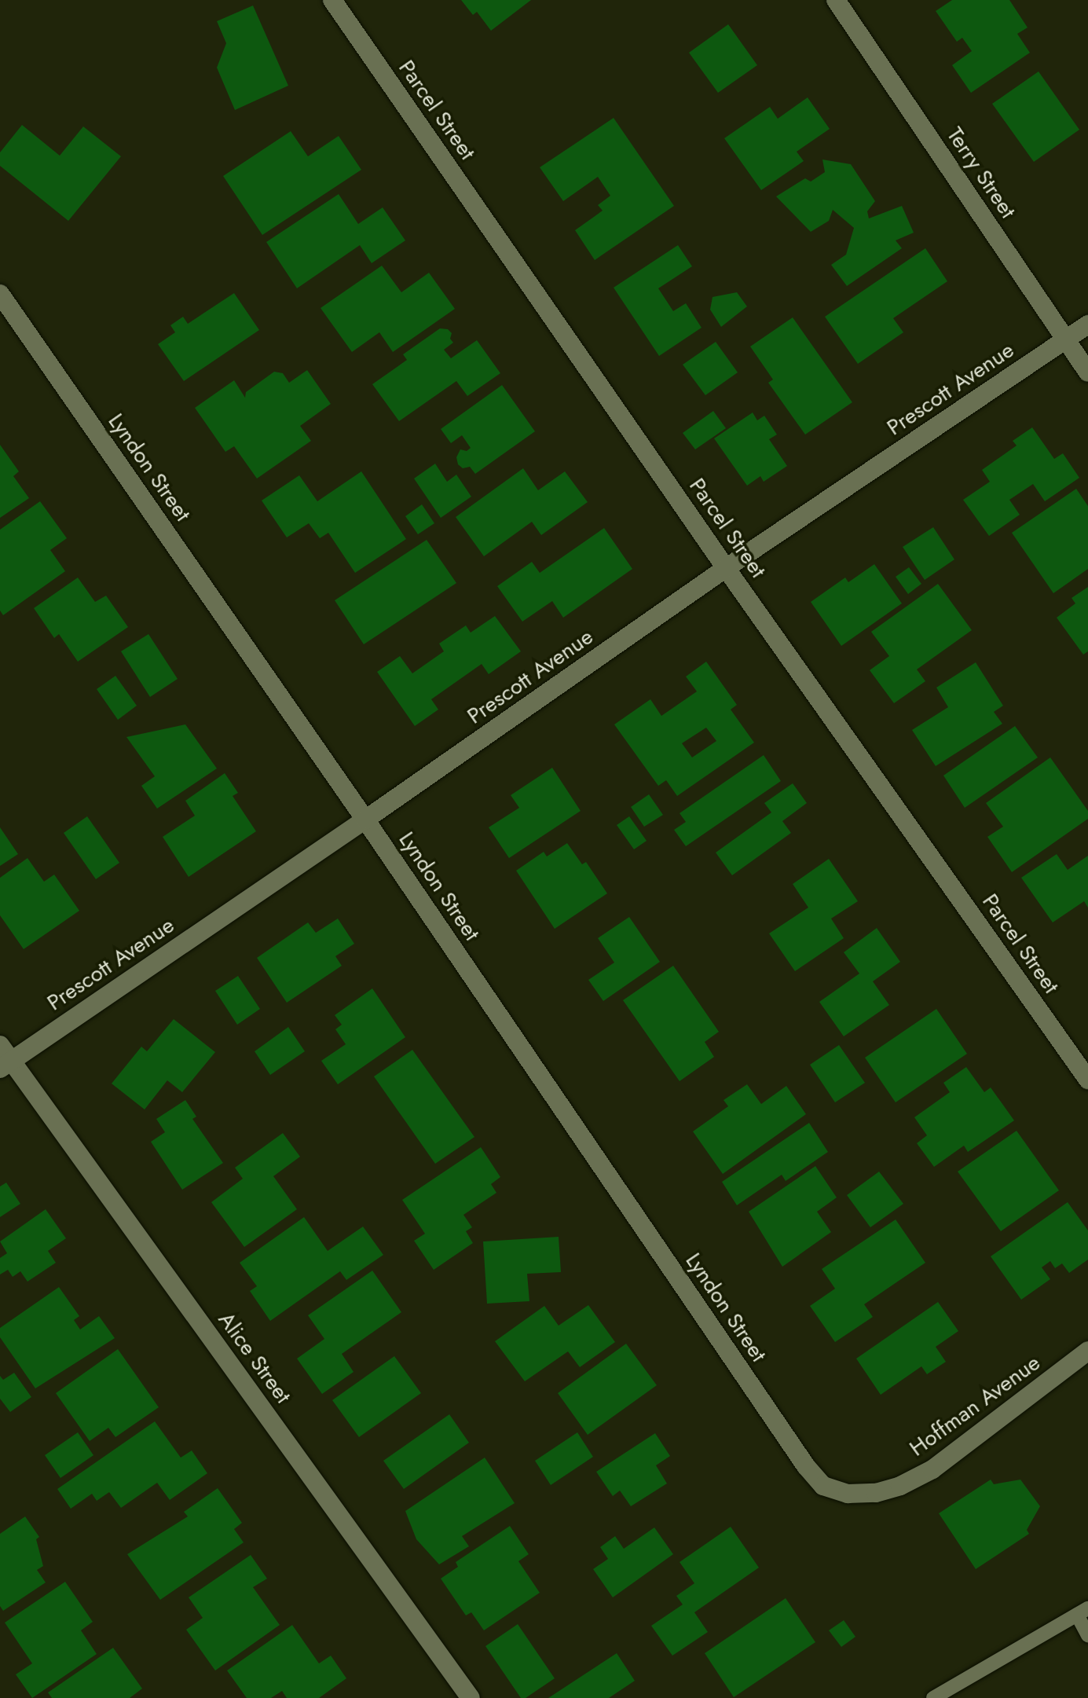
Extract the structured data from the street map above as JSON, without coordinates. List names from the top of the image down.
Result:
{
  "streets": {
    "street": [
      "Parcel Street",
      "Terry Street",
      "Prescott Avenue",
      "Lyndon Street",
      "Alice Street",
      "Hoffman Avenue"
    ]
  },
  "crossings": [
    ["Parcel Street", "Prescott Avenue"],
    ["Terry Street", "Prescott Avenue"],
    ["Prescott Avenue", "Lyndon Street"],
    ["Prescott Avenue", "Alice Street"],
    ["Lyndon Street", "Hoffman Avenue"]
  ]
}
